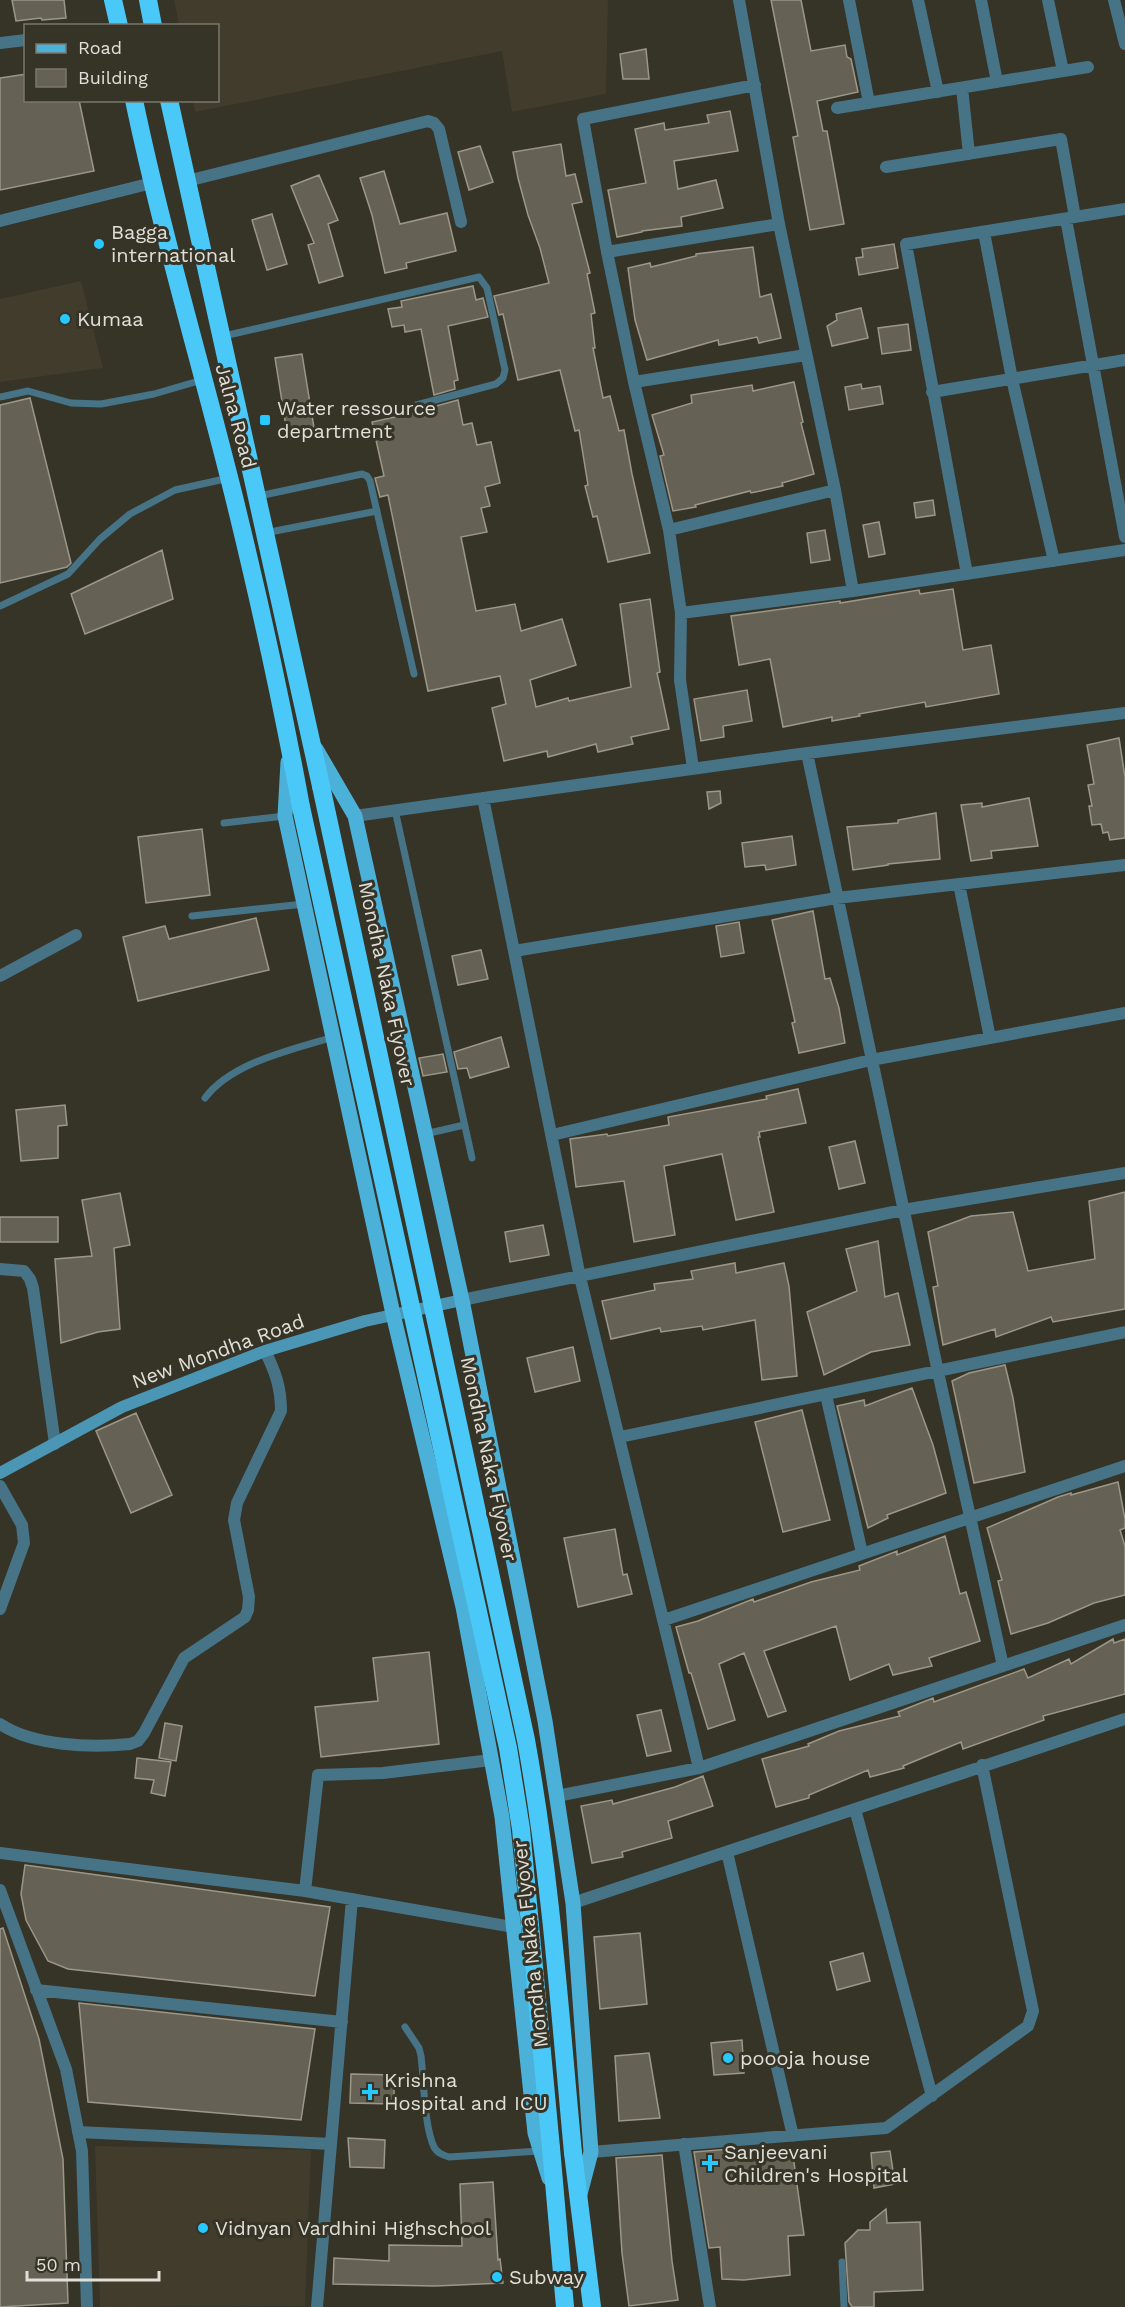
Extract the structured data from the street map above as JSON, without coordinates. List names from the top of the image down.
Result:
{
  "streets": {
    "highway": ["Jalna Road", "Mondha Naka Flyover"],
    "street": ["New Mondha Road"]
  },
  "crossings": [
    ["Jalna Road", "Mondha Naka Flyover"]
  ],
  "places": {
    "other": [
      "Bagga international",
      "Kumaa",
      "poooja house",
      "Vidnyan Vardhini Highschool",
      "Subway"
    ],
    "transit": ["Water ressource department"],
    "health": ["Krishna Hospital and ICU", "Sanjeevani Children's Hospital"]
  },
  "legend": ["Road", "Building"],
  "scale_bar": "50 m"
}
